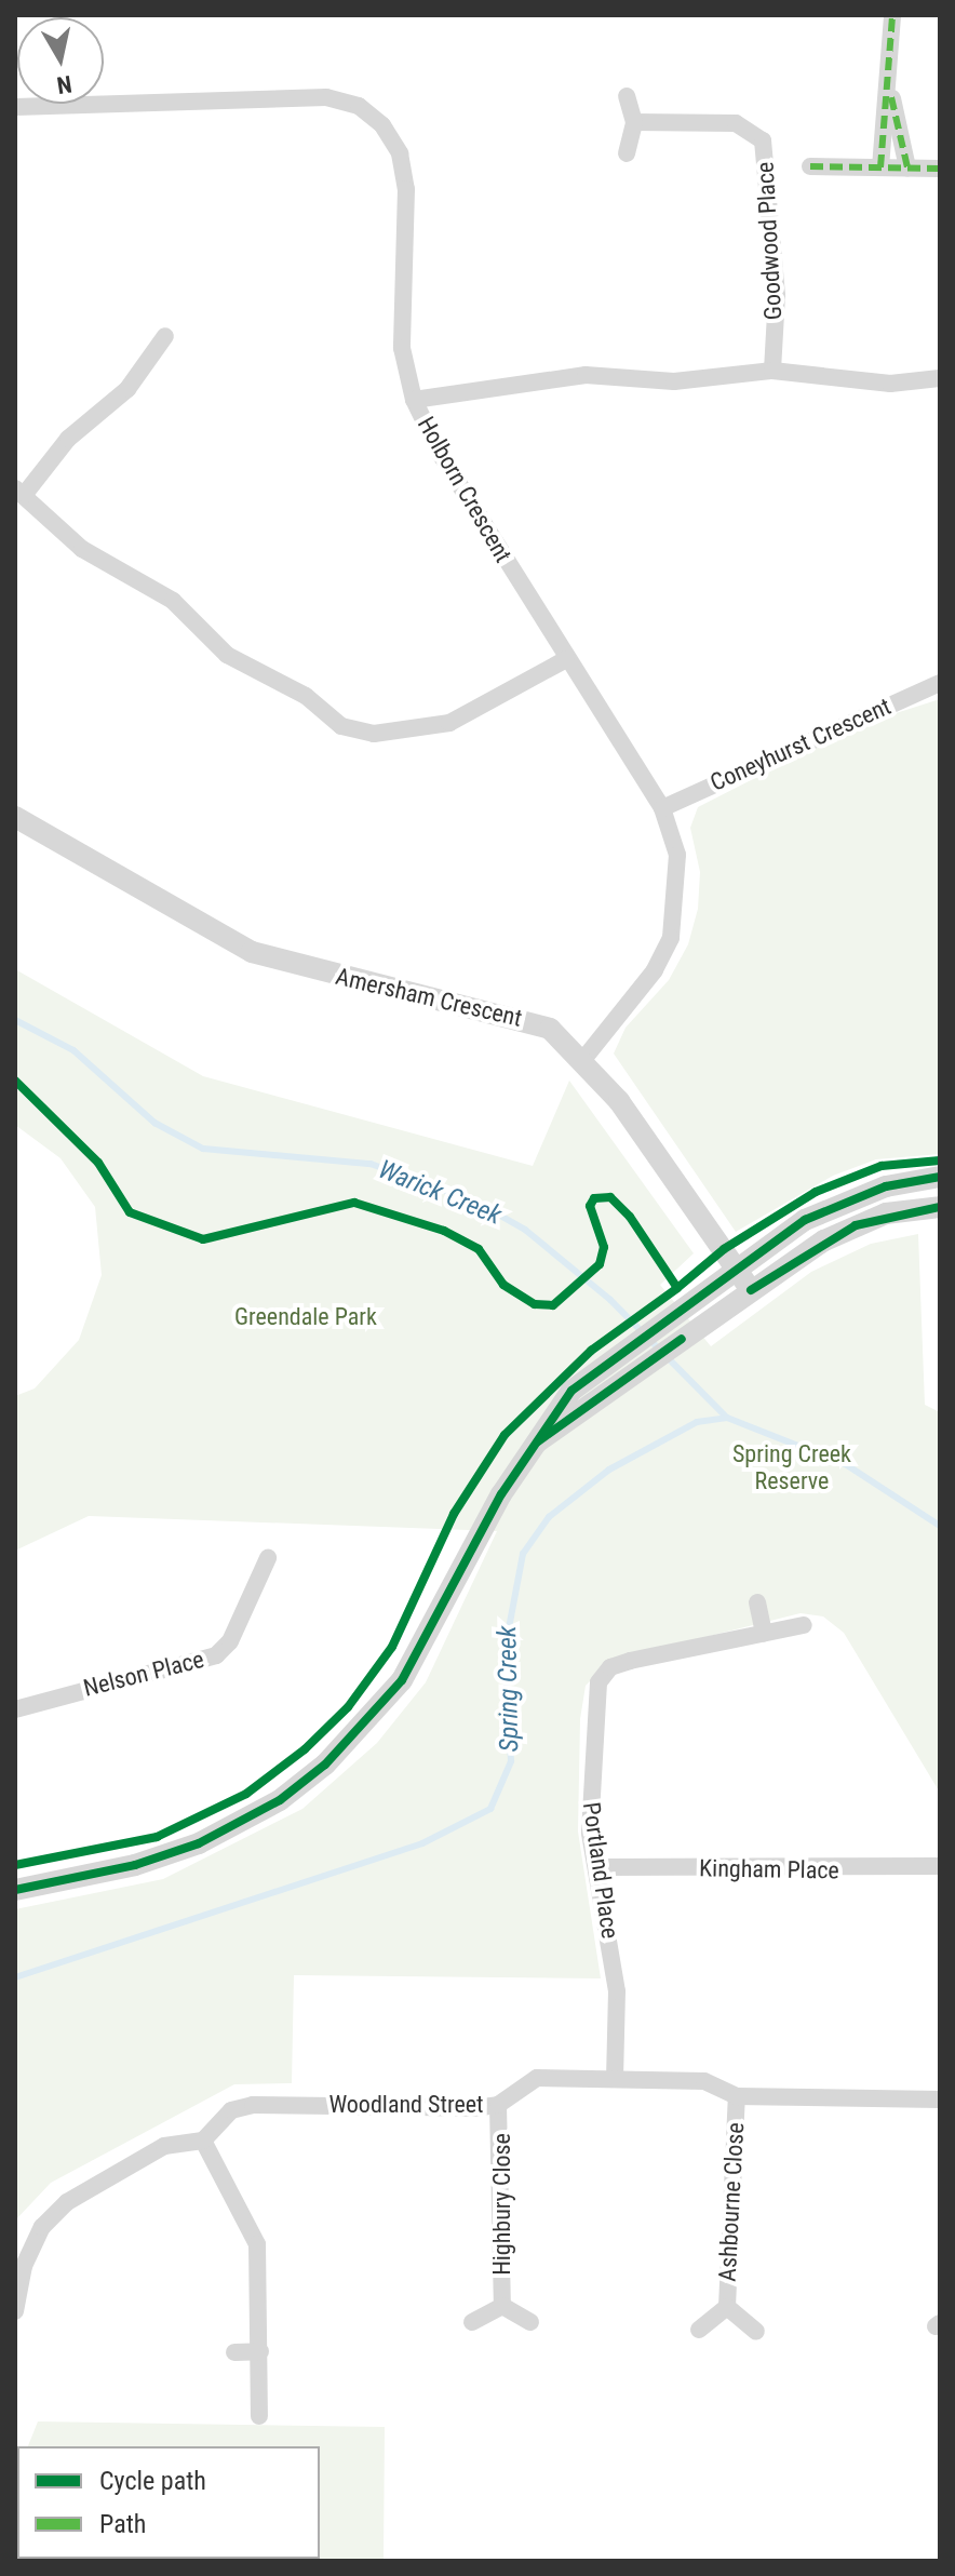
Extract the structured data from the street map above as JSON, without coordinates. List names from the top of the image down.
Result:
{
  "streets": {
    "street": [
      "Goodwood Place",
      "Holborn Crescent",
      "Coneyhurst Crescent",
      "Amersham Crescent",
      "Nelson Place",
      "Kingham Place",
      "Portland Place",
      "Woodland Street",
      "Ashbourne Close",
      "Highbury Close"
    ]
  },
  "crossings": [
    ["Holborn Crescent", "Coneyhurst Crescent"],
    ["Holborn Crescent", "Amersham Crescent"],
    ["Kingham Place", "Portland Place"],
    ["Portland Place", "Woodland Street"],
    ["Woodland Street", "Ashbourne Close"],
    ["Woodland Street", "Highbury Close"]
  ],
  "water": ["Warick Creek", "Spring Creek"],
  "parks": ["Greendale Park", "Spring Creek Reserve"],
  "legend": ["Cycle path", "Path"],
  "north": "bottom"
}
